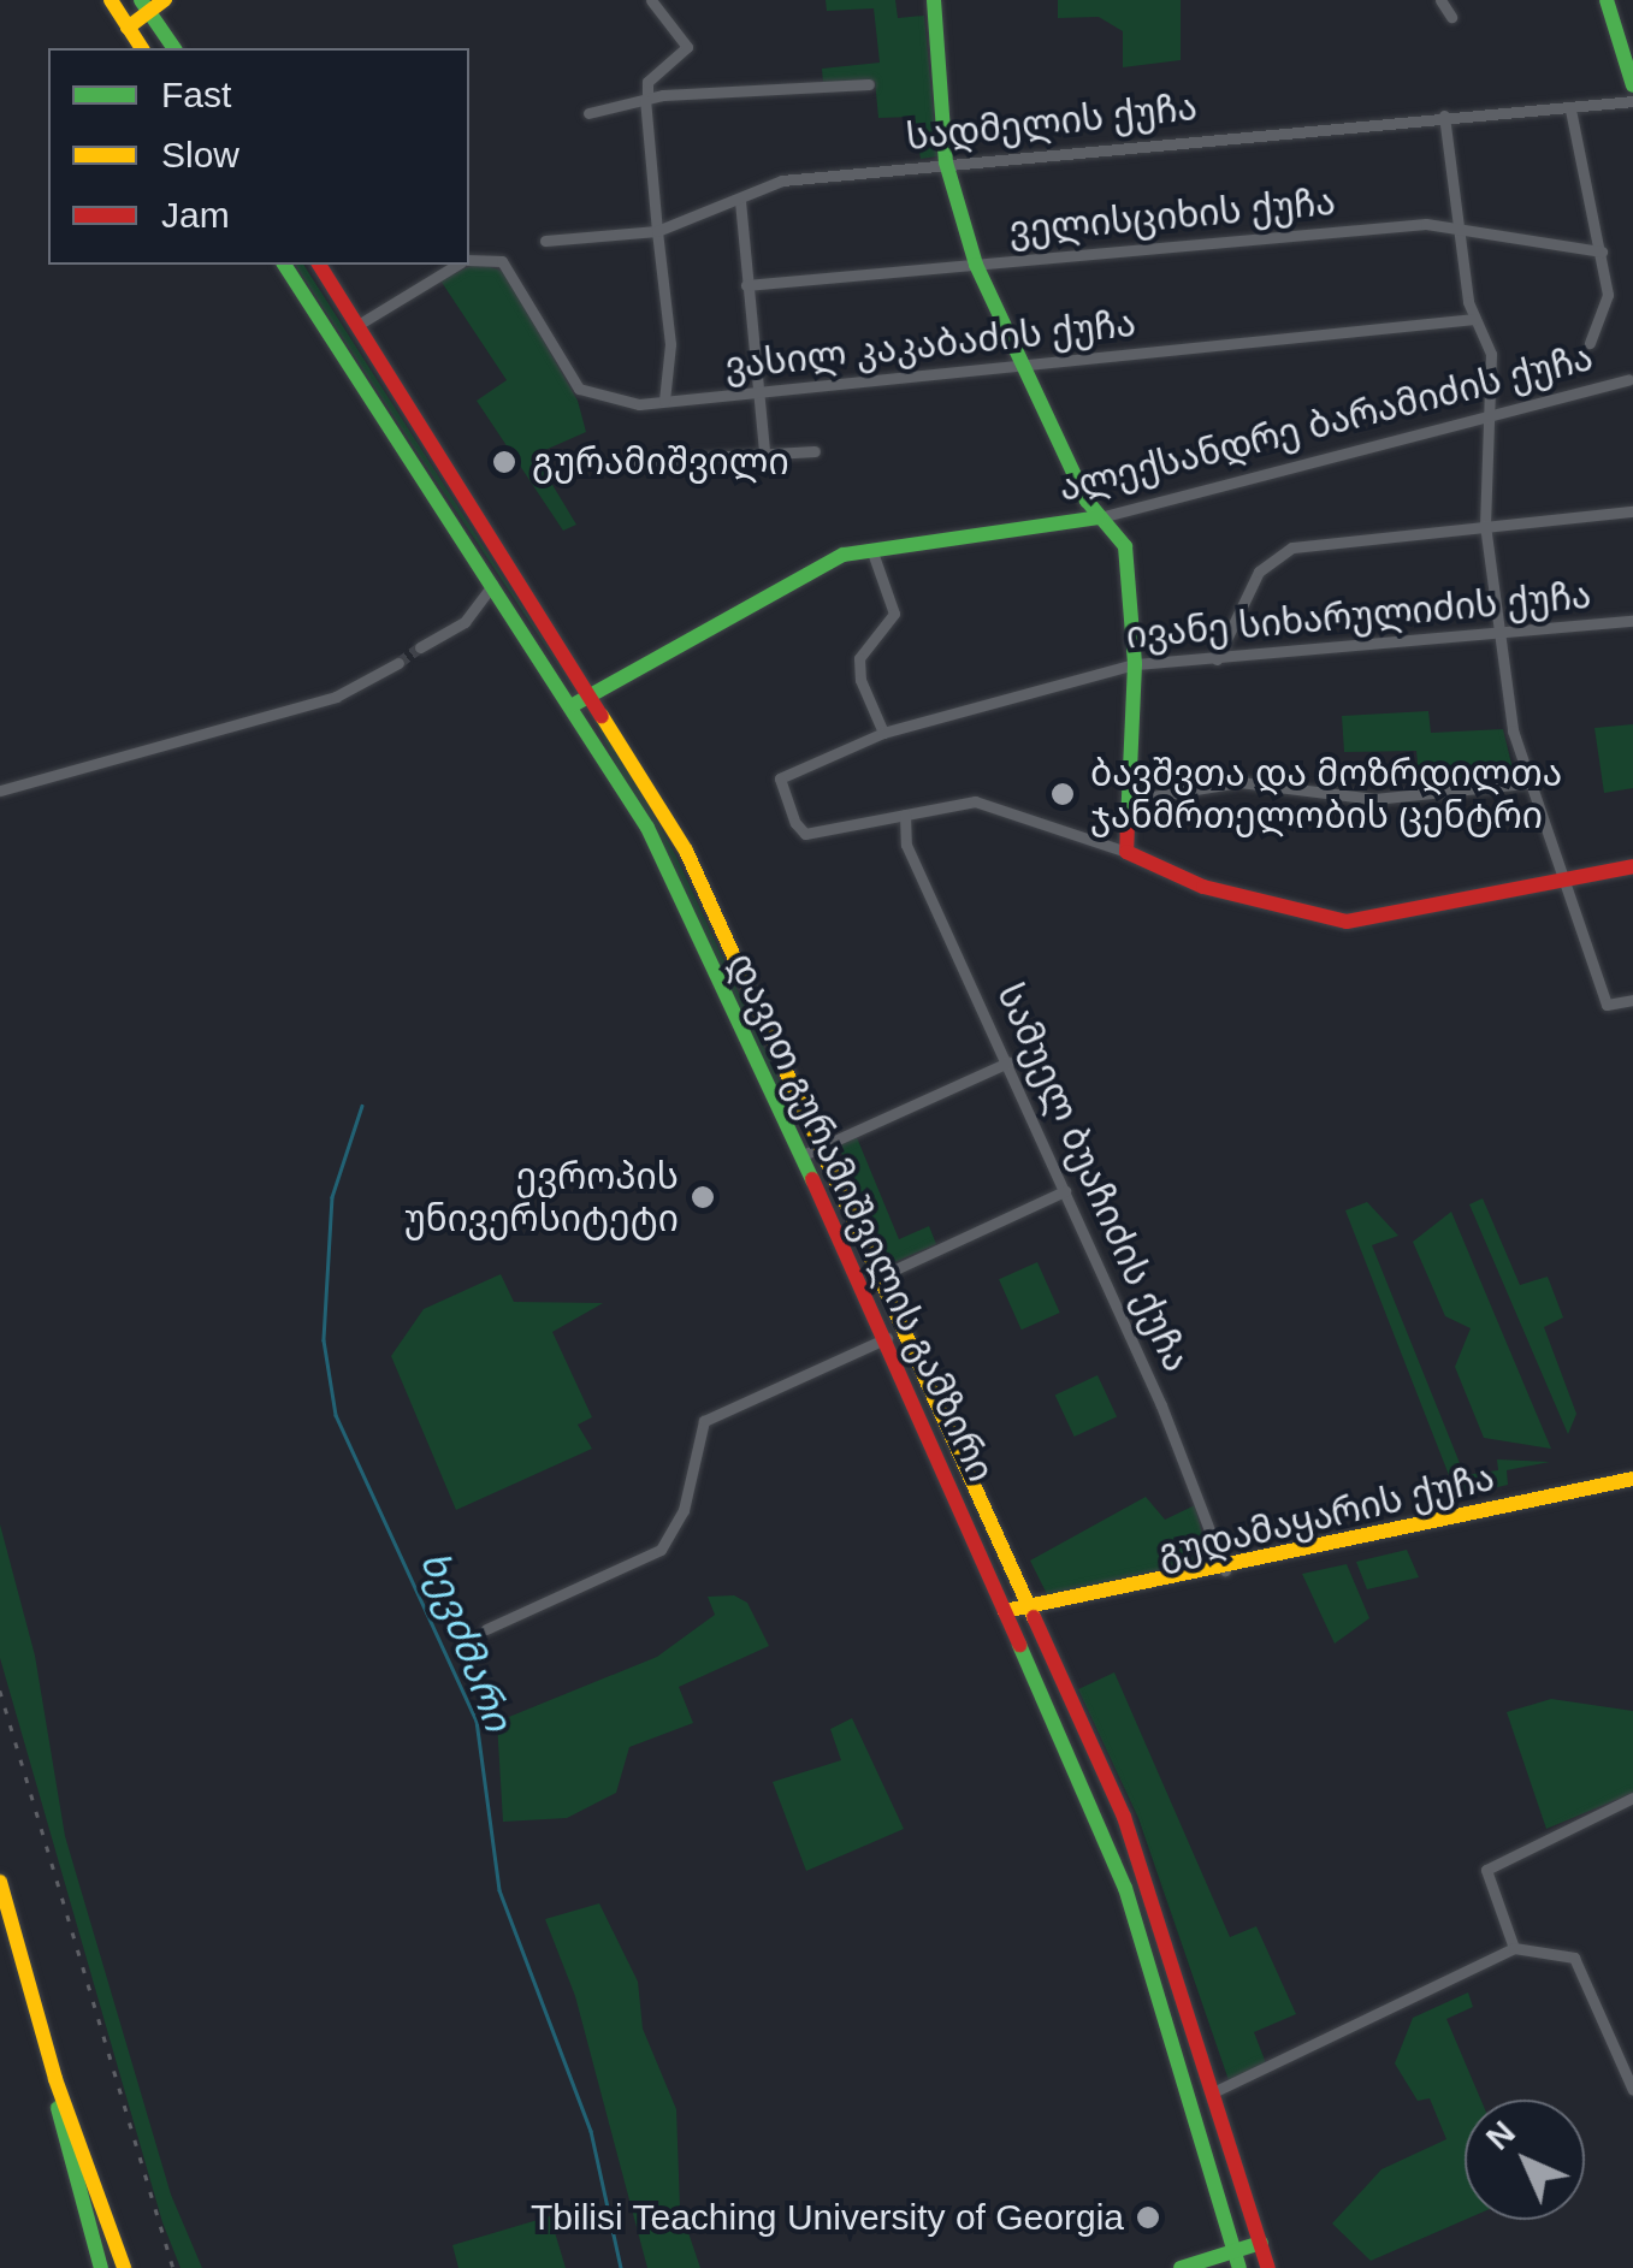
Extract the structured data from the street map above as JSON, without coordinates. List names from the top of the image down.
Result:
{
  "streets": {
    "main road": ["ალექსანდრე ბარამიძის ქუჩა", "დავით გურამიშვილის გამზირი", "გუდამაყარის ქუჩა"],
    "street": [
      "სადმელის ქუჩა",
      "ველისციხის ქუჩა",
      "ვასილ კაკაბაძის ქუჩა",
      "ივანე სიხარულიძის ქუჩა",
      "სამუელ ბუაჩიძის ქუჩა"
    ]
  },
  "crossings": [
    ["ვასილ კაკაბაძის ქუჩა", "დავით გურამიშვილის გამზირი"],
    ["ალექსანდრე ბარამიძის ქუჩა", "დავით გურამიშვილის გამზირი"],
    ["ივანე სიხარულიძის ქუჩა", "სამუელ ბუაჩიძის ქუჩა"],
    ["სამუელ ბუაჩიძის ქუჩა", "გუდამაყარის ქუჩა"],
    ["დავით გურამიშვილის გამზირი", "გუდამაყარის ქუჩა"]
  ],
  "water": ["ხევძმარი"],
  "places": [
    "გურამიშვილი",
    "ბავშვთა და მოზრდილთა ჯანმრთელობის ცენტრი",
    "ევროპის უნივერსიტეტი",
    "Tbilisi Teaching University of Georgia"
  ],
  "legend": ["Fast", "Slow", "Jam"],
  "north": "top left"
}
